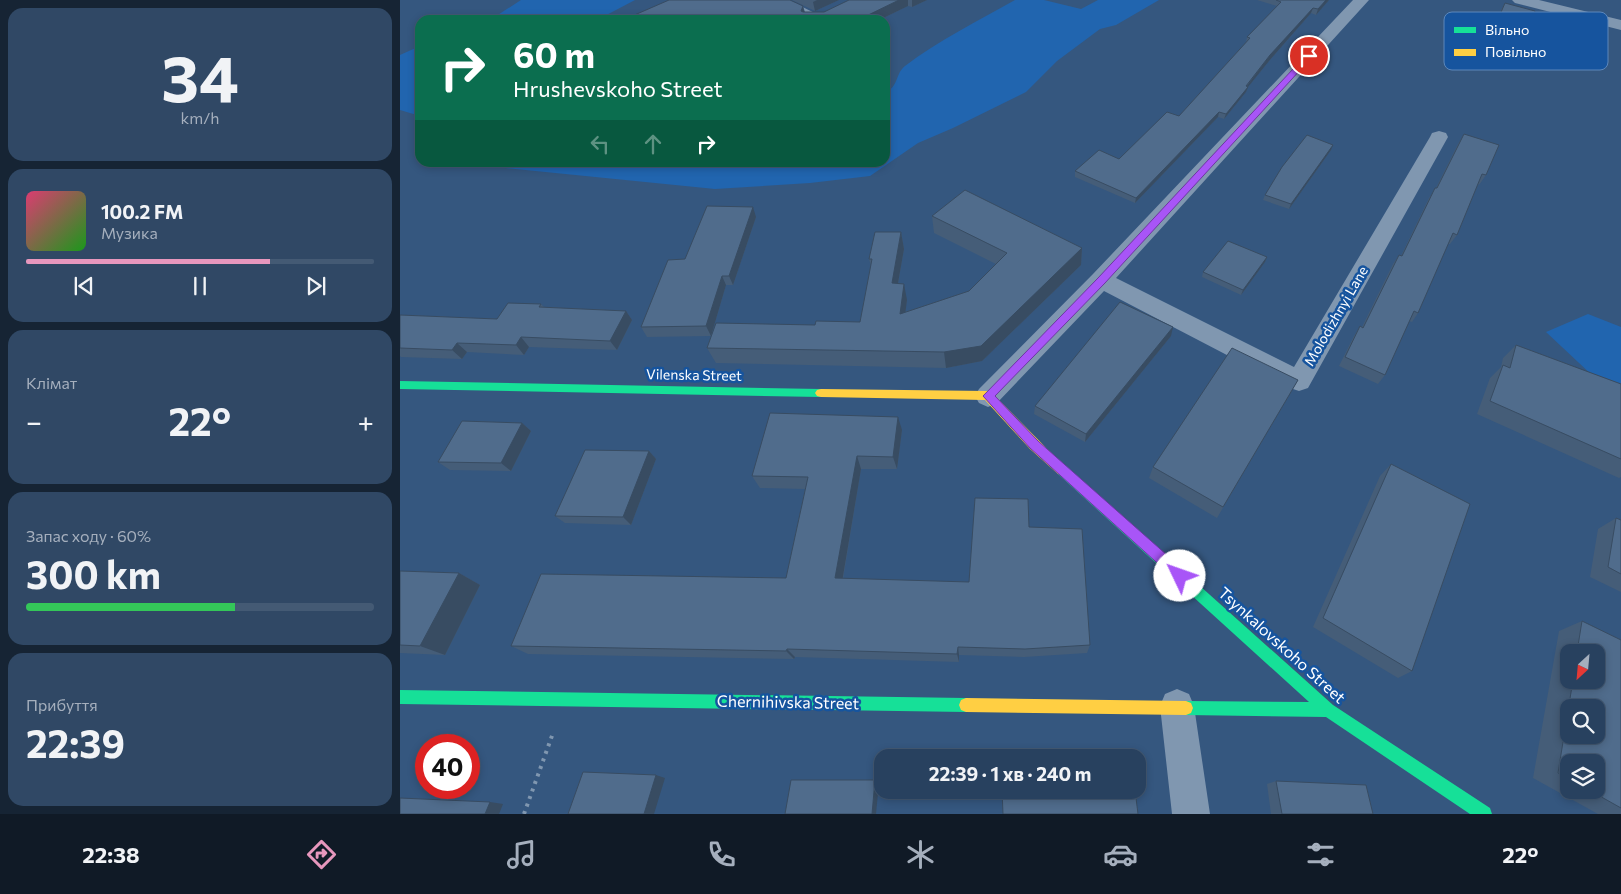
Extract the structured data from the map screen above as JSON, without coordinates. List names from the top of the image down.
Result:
{
  "streets": {
    "street": [
      "Molodizhnyi Lane",
      "Vilenska Street",
      "Tsynkalovskoho Street",
      "Chernihivska Street"
    ]
  },
  "crossings": [
    ["Vilenska Street", "Tsynkalovskoho Street"],
    ["Tsynkalovskoho Street", "Chernihivska Street"]
  ],
  "legend": ["Вільно", "Повільно"],
  "north": "bottom left",
  "page": {
    "tile": [
      ["34", "km/h"],
      "Клімат",
      ["Запас ходу · 60%", "300 km"],
      ["Прибуття", "22:39"]
    ],
    "turn": ["60 m", "Hrushevskoho Street"],
    "song": ["100.2 FM", "Музика"],
    "heat": ["−", "22°", "+"],
    "limit": "40",
    "trip": "22:39 · 1 хв · 240 m",
    "tabs": ["22:38", "22°"]
  }
}
